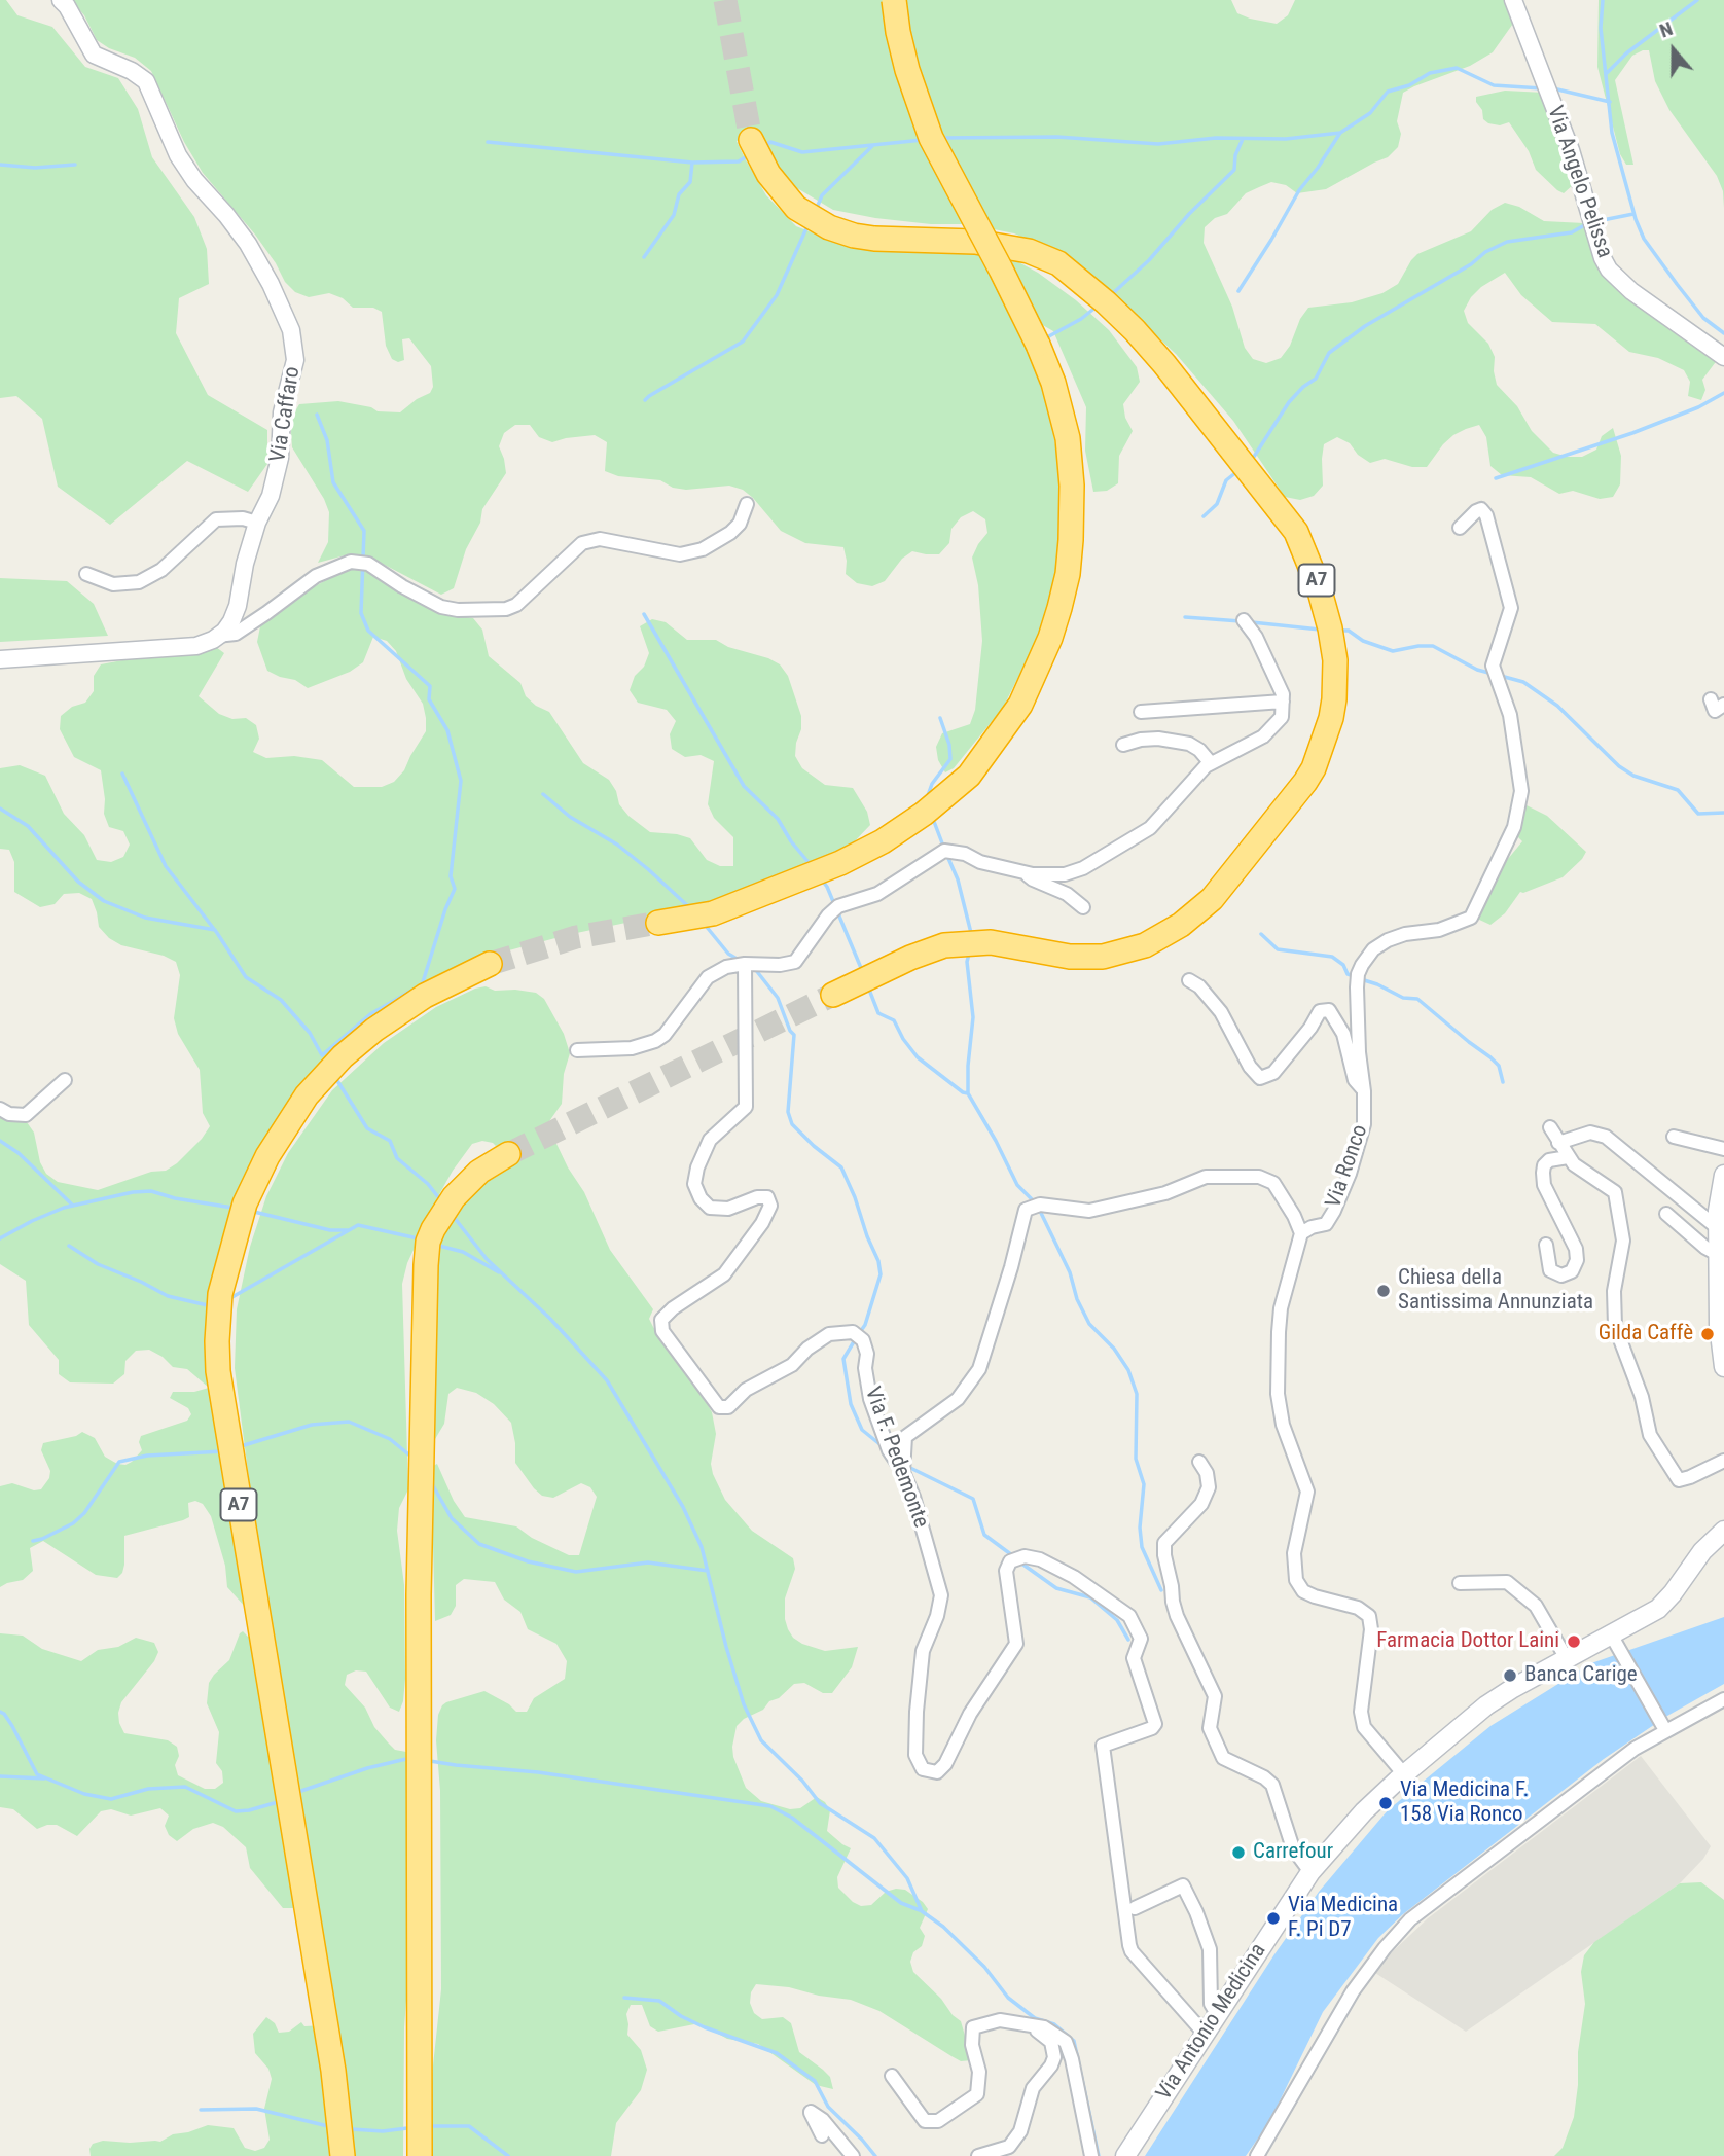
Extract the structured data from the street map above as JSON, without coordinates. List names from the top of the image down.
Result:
{
  "streets": {
    "highway": ["A7"],
    "main road": ["Via Antonio Medicina"],
    "street": [
      "Via Angelo Pelissa",
      "Via Caffaro",
      "Via Ronco",
      "Via F. Pedemonte"
    ]
  },
  "crossings": [
    ["Via F. Pedemonte", "Via Antonio Medicina"]
  ],
  "places": [
    "Chiesa della Santissima Annunziata",
    "Gilda Caffè",
    "Farmacia Dottor Laini",
    "Banca Carige",
    "Via Medicina F. 158 Via Ronco",
    "Carrefour",
    "Via Medicina F. Pi D7"
  ],
  "north": "top"
}
